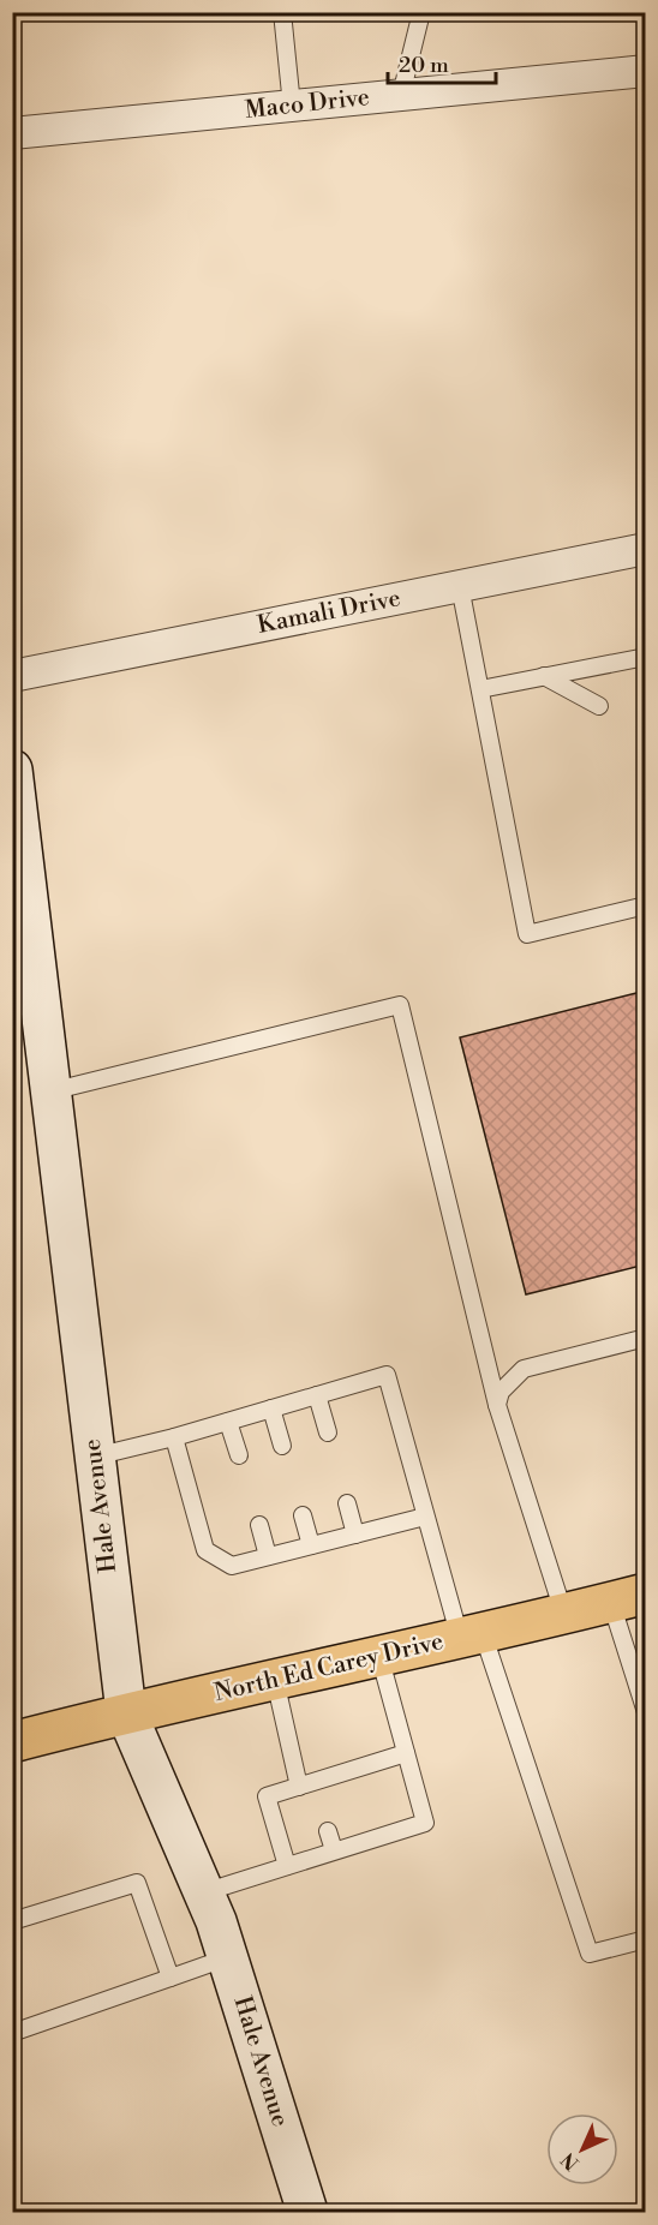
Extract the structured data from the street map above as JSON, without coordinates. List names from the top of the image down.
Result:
{
  "streets": {
    "main road": ["North Ed Carey Drive"],
    "street": ["Maco Drive", "Kamali Drive", "Hale Avenue"]
  },
  "crossings": [
    ["Hale Avenue", "North Ed Carey Drive"]
  ],
  "scale_bar": "20 m",
  "north": "bottom left"
}
